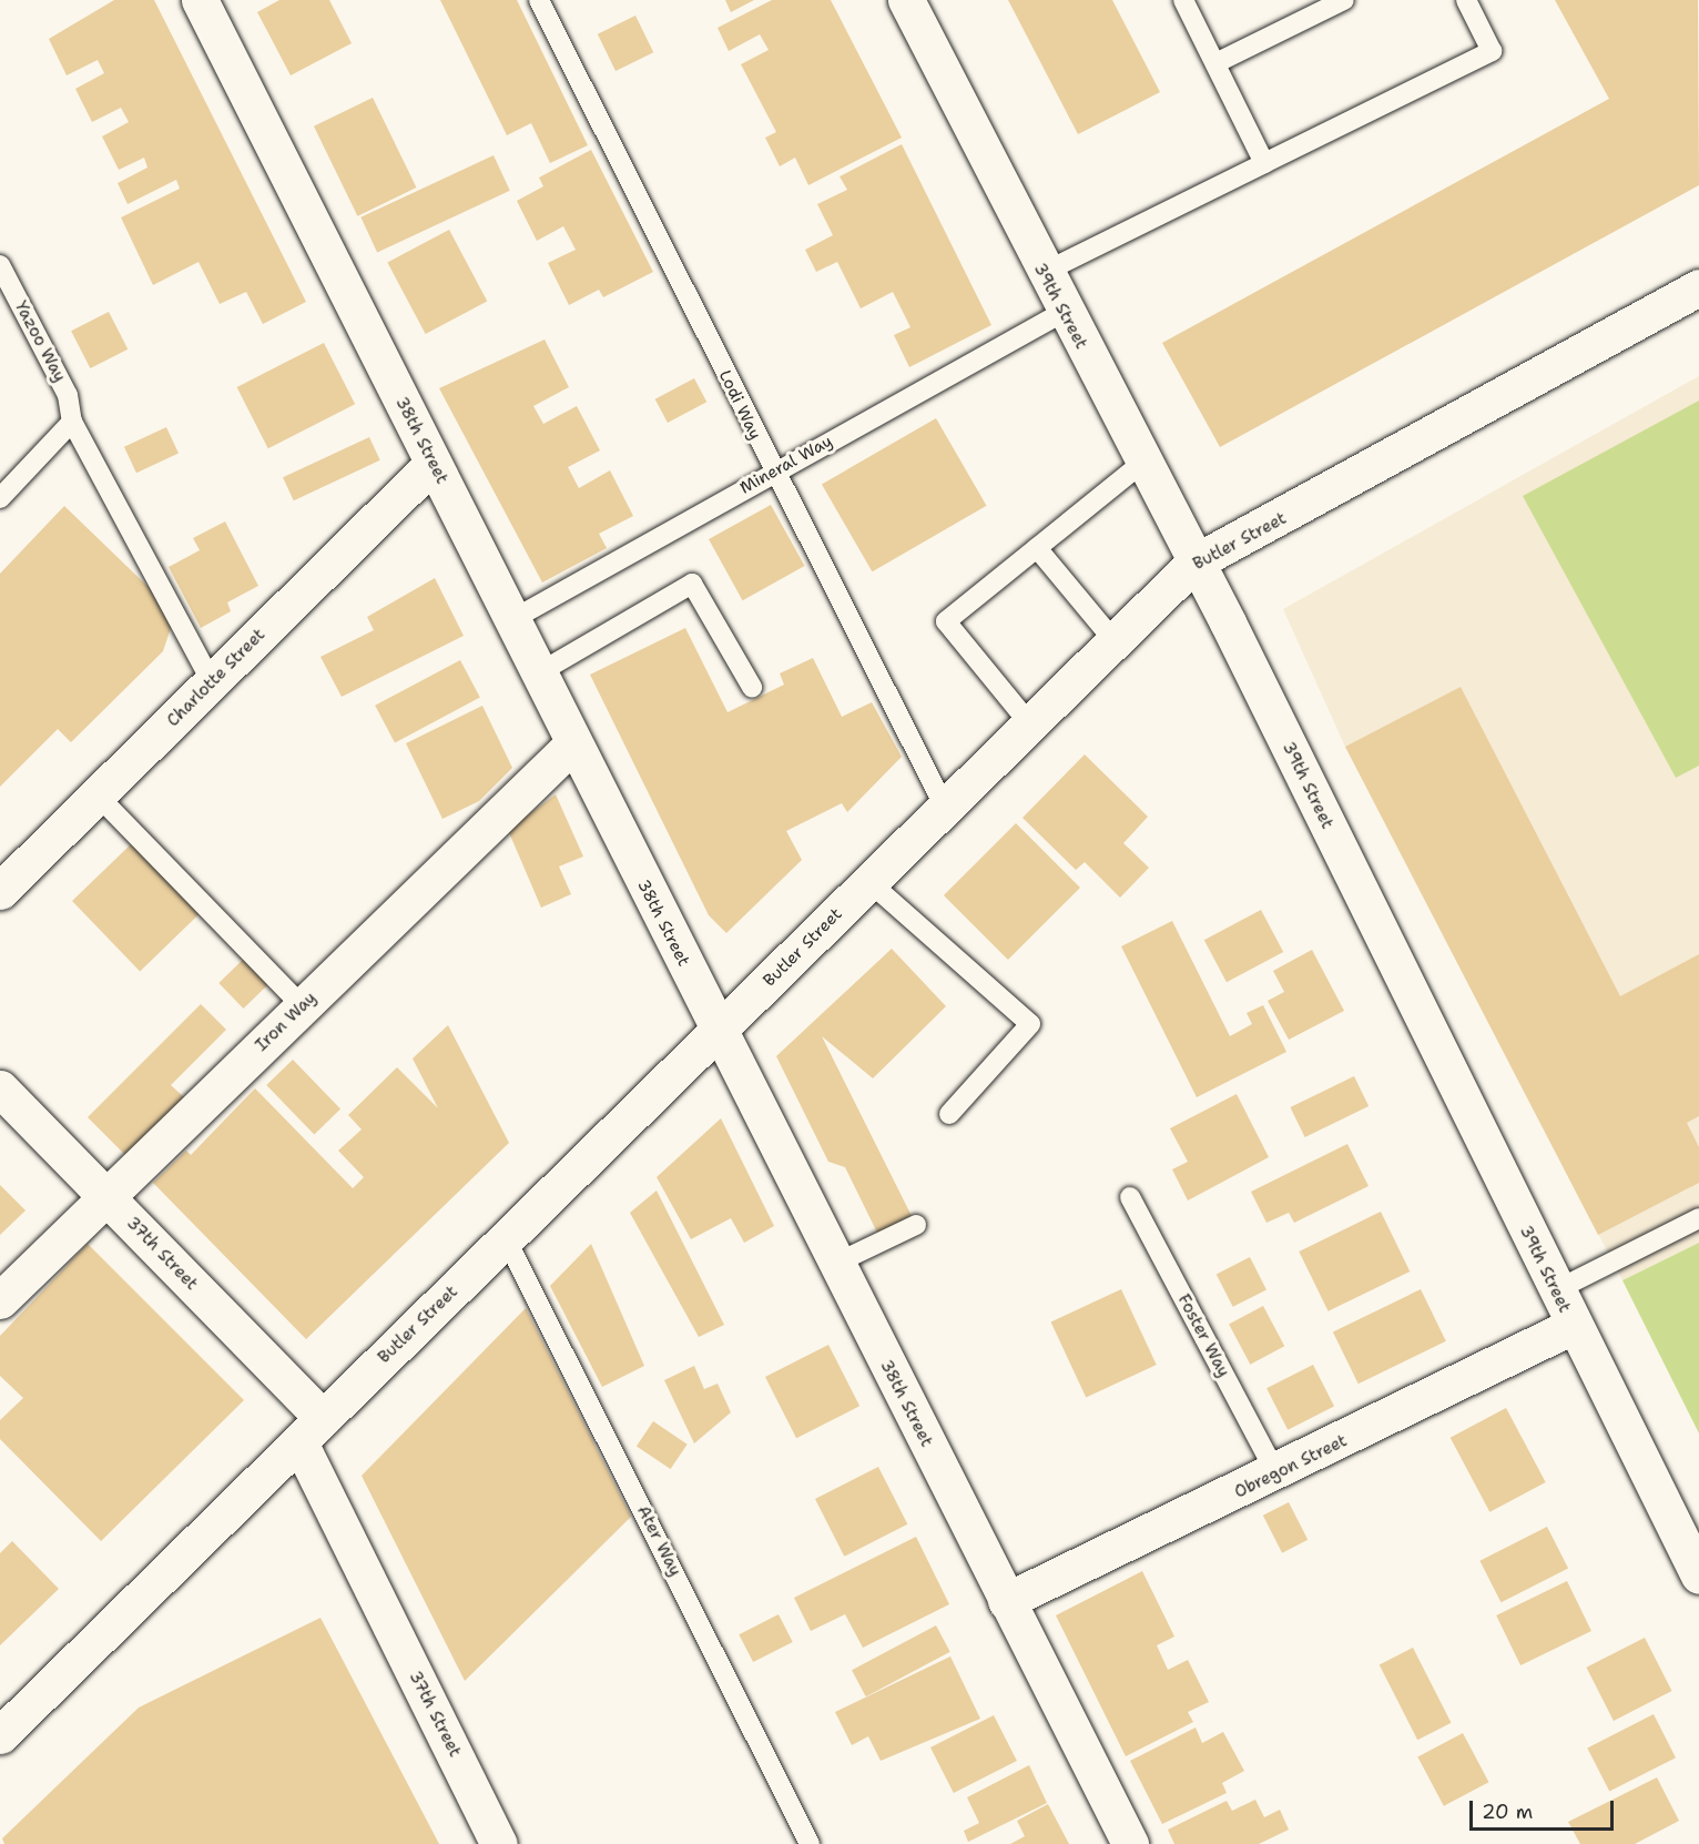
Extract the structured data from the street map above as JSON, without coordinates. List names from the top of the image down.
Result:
{
  "streets": {
    "street": [
      "39th Street",
      "38th Street",
      "Butler Street",
      "Charlotte Street",
      "Iron Way",
      "37th Street",
      "Obregon Street"
    ],
    "lane": [
      "Yazoo Way",
      "Lodi Way",
      "Mineral Way",
      "Foster Way",
      "Ater Way"
    ]
  },
  "crossings": [
    ["39th Street", "Mineral Way"],
    ["39th Street", "Butler Street"],
    ["39th Street", "Obregon Street"],
    ["Yazoo Way", "Charlotte Street"],
    ["Lodi Way", "Mineral Way"],
    ["Lodi Way", "Butler Street"],
    ["38th Street", "Mineral Way"],
    ["38th Street", "Butler Street"],
    ["38th Street", "Charlotte Street"],
    ["38th Street", "Iron Way"],
    ["38th Street", "Obregon Street"],
    ["Butler Street", "37th Street"],
    ["Butler Street", "Ater Way"],
    ["Iron Way", "37th Street"],
    ["Foster Way", "Obregon Street"]
  ],
  "scale_bar": "20 m"
}
